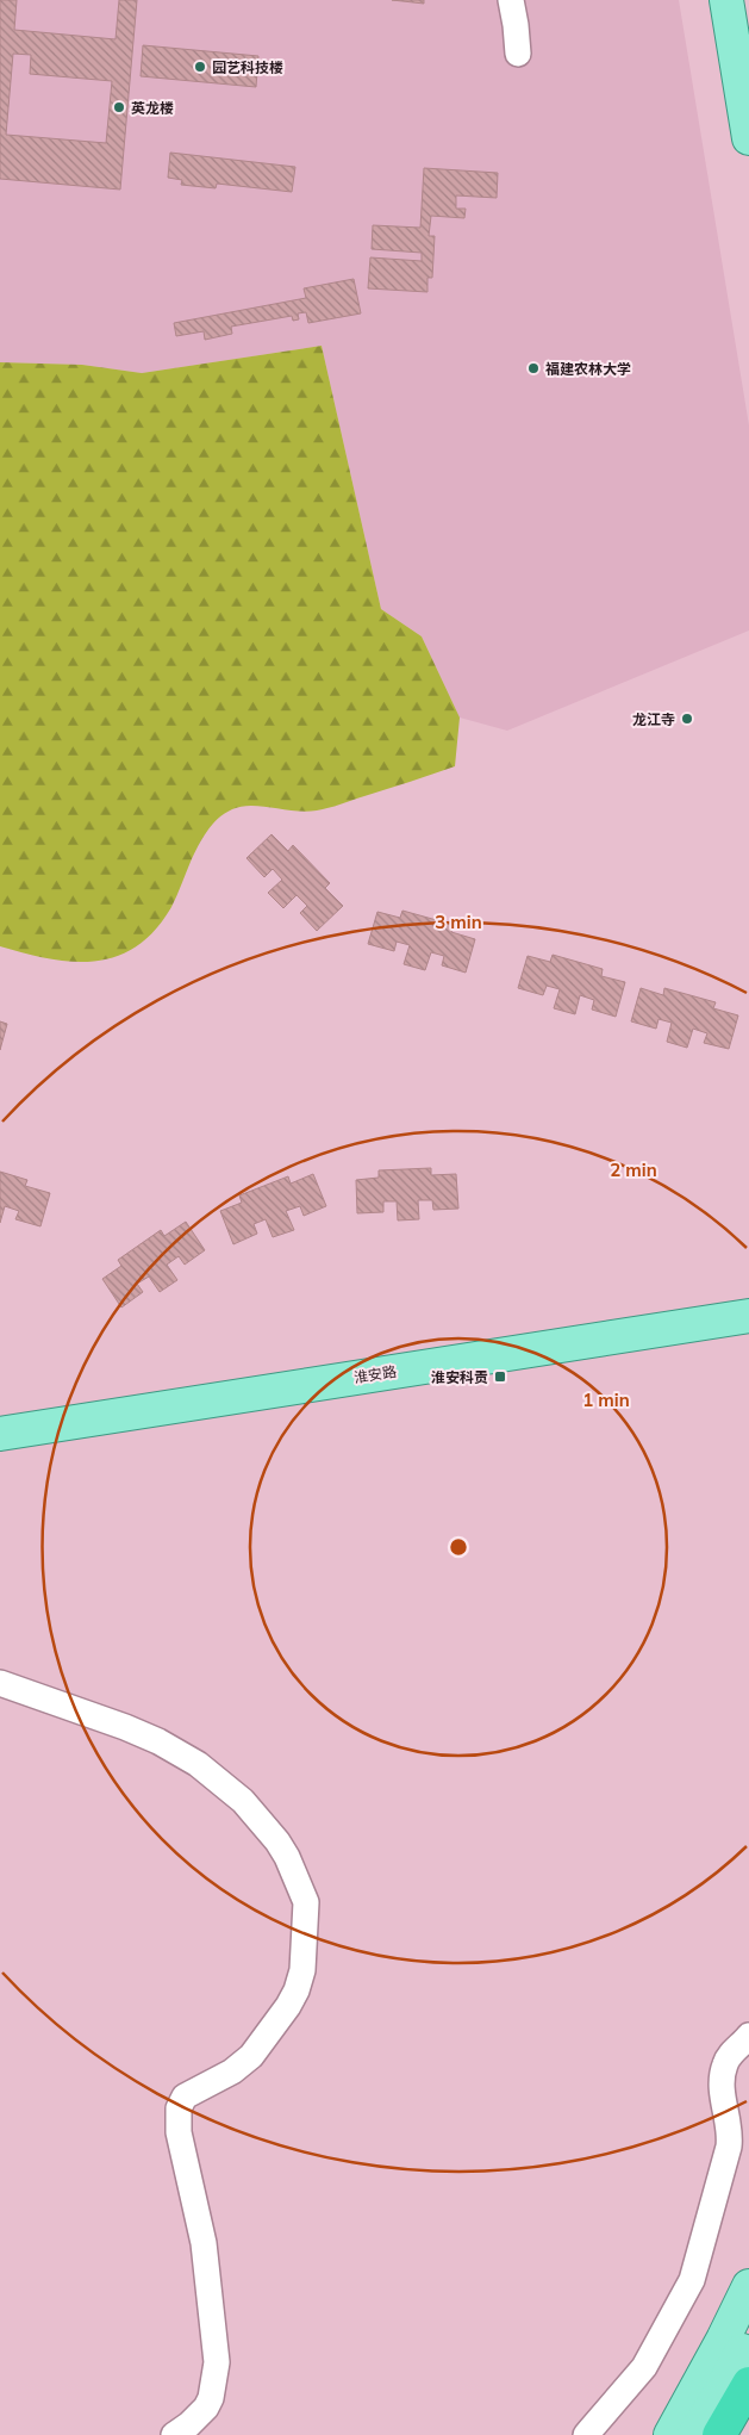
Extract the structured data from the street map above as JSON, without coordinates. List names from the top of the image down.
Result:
{
  "streets": {
    "main road": ["淮安路"]
  },
  "places": {
    "other": [
      "园艺科技楼",
      "英龙楼",
      "福建农林大学",
      "龙江寺"
    ],
    "transit": ["淮安科贡"]
  },
  "rings": ["3 min", "2 min", "1 min"]
}
